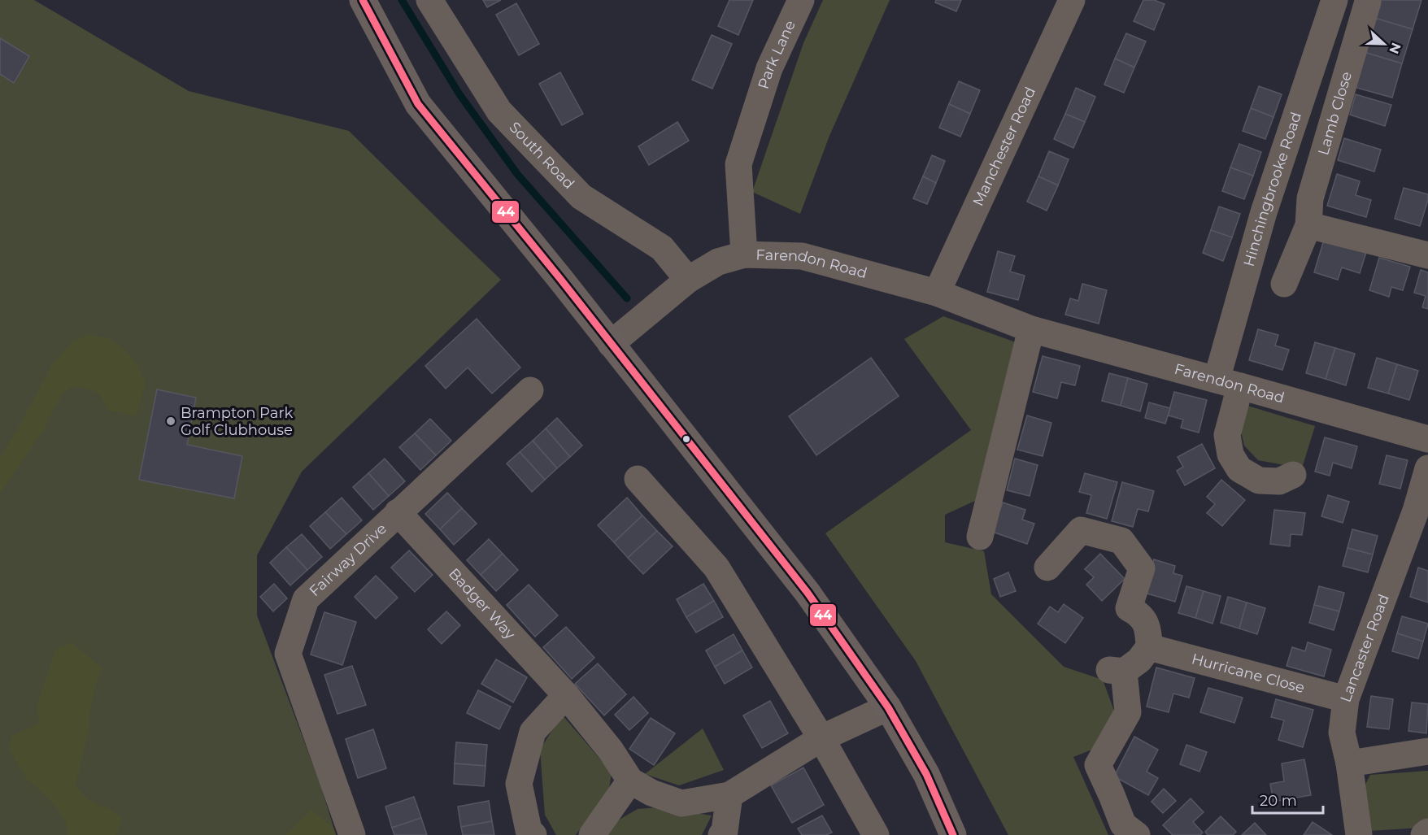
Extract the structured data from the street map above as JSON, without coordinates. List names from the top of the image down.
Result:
{
  "streets": {
    "street": [
      "Park Lane",
      "Lamb Close",
      "Manchester Road",
      "South Road",
      "Hinchingbrooke Road",
      "Farendon Road",
      "Fairway Drive",
      "Badger Way",
      "Lancaster Road",
      "Hurricane Close"
    ]
  },
  "crossings": [
    ["Park Lane", "Farendon Road"],
    ["Manchester Road", "Farendon Road"],
    ["South Road", "Farendon Road"],
    ["Hinchingbrooke Road", "Farendon Road"],
    ["Fairway Drive", "Badger Way"],
    ["Lancaster Road", "Hurricane Close"]
  ],
  "places": ["Brampton Park Golf Clubhouse"],
  "lines": ["transit line 44"],
  "scale_bar": "20 m",
  "north": "right"
}
